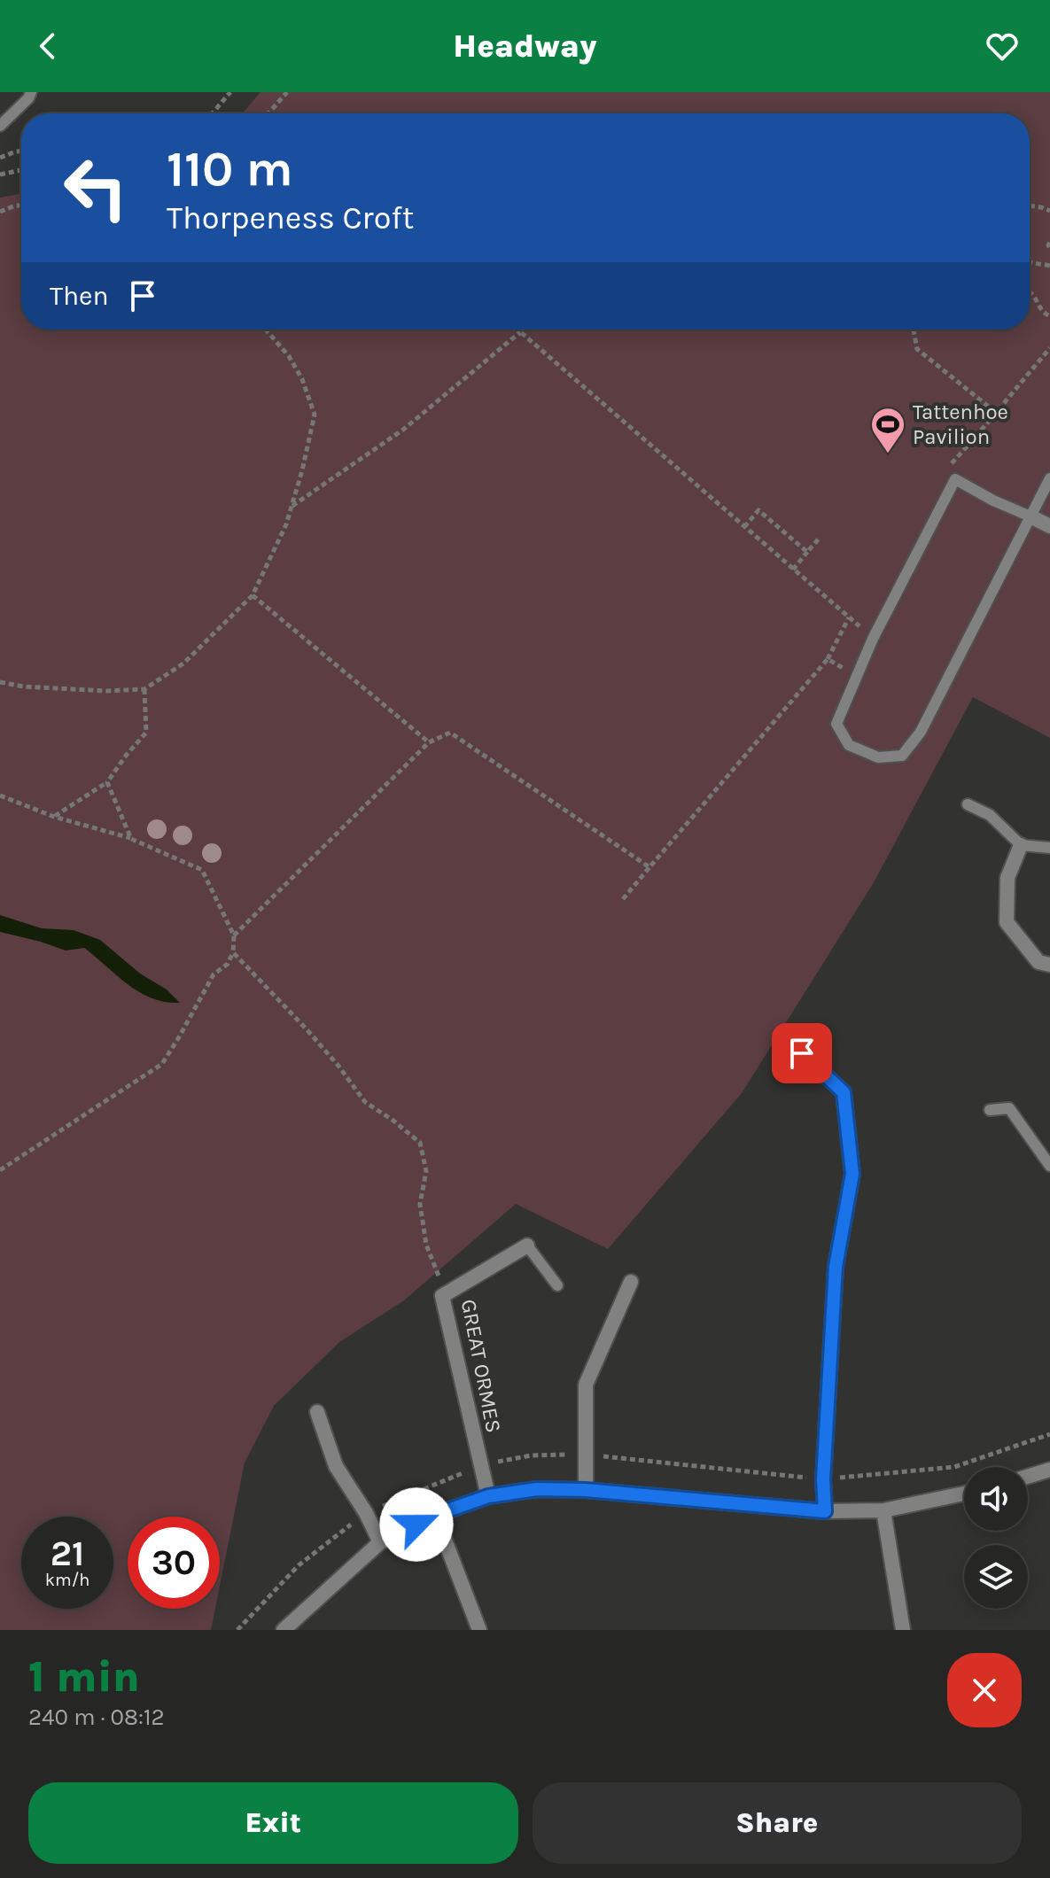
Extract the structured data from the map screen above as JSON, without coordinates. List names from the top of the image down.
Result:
{
  "streets": {
    "street": ["GREAT ORMES"]
  },
  "places": {
    "sports": ["Tattenhoe Pavilion"]
  },
  "page": {
    "header": "Headway",
    "turn": ["110 m", "Thorpeness Croft"],
    "then": "Then",
    "speed": "21 km/h",
    "limit": "30",
    "heading": ["1 min", "240 m · 08:12"],
    "buttons": ["Exit", "Share"]
  }
}
